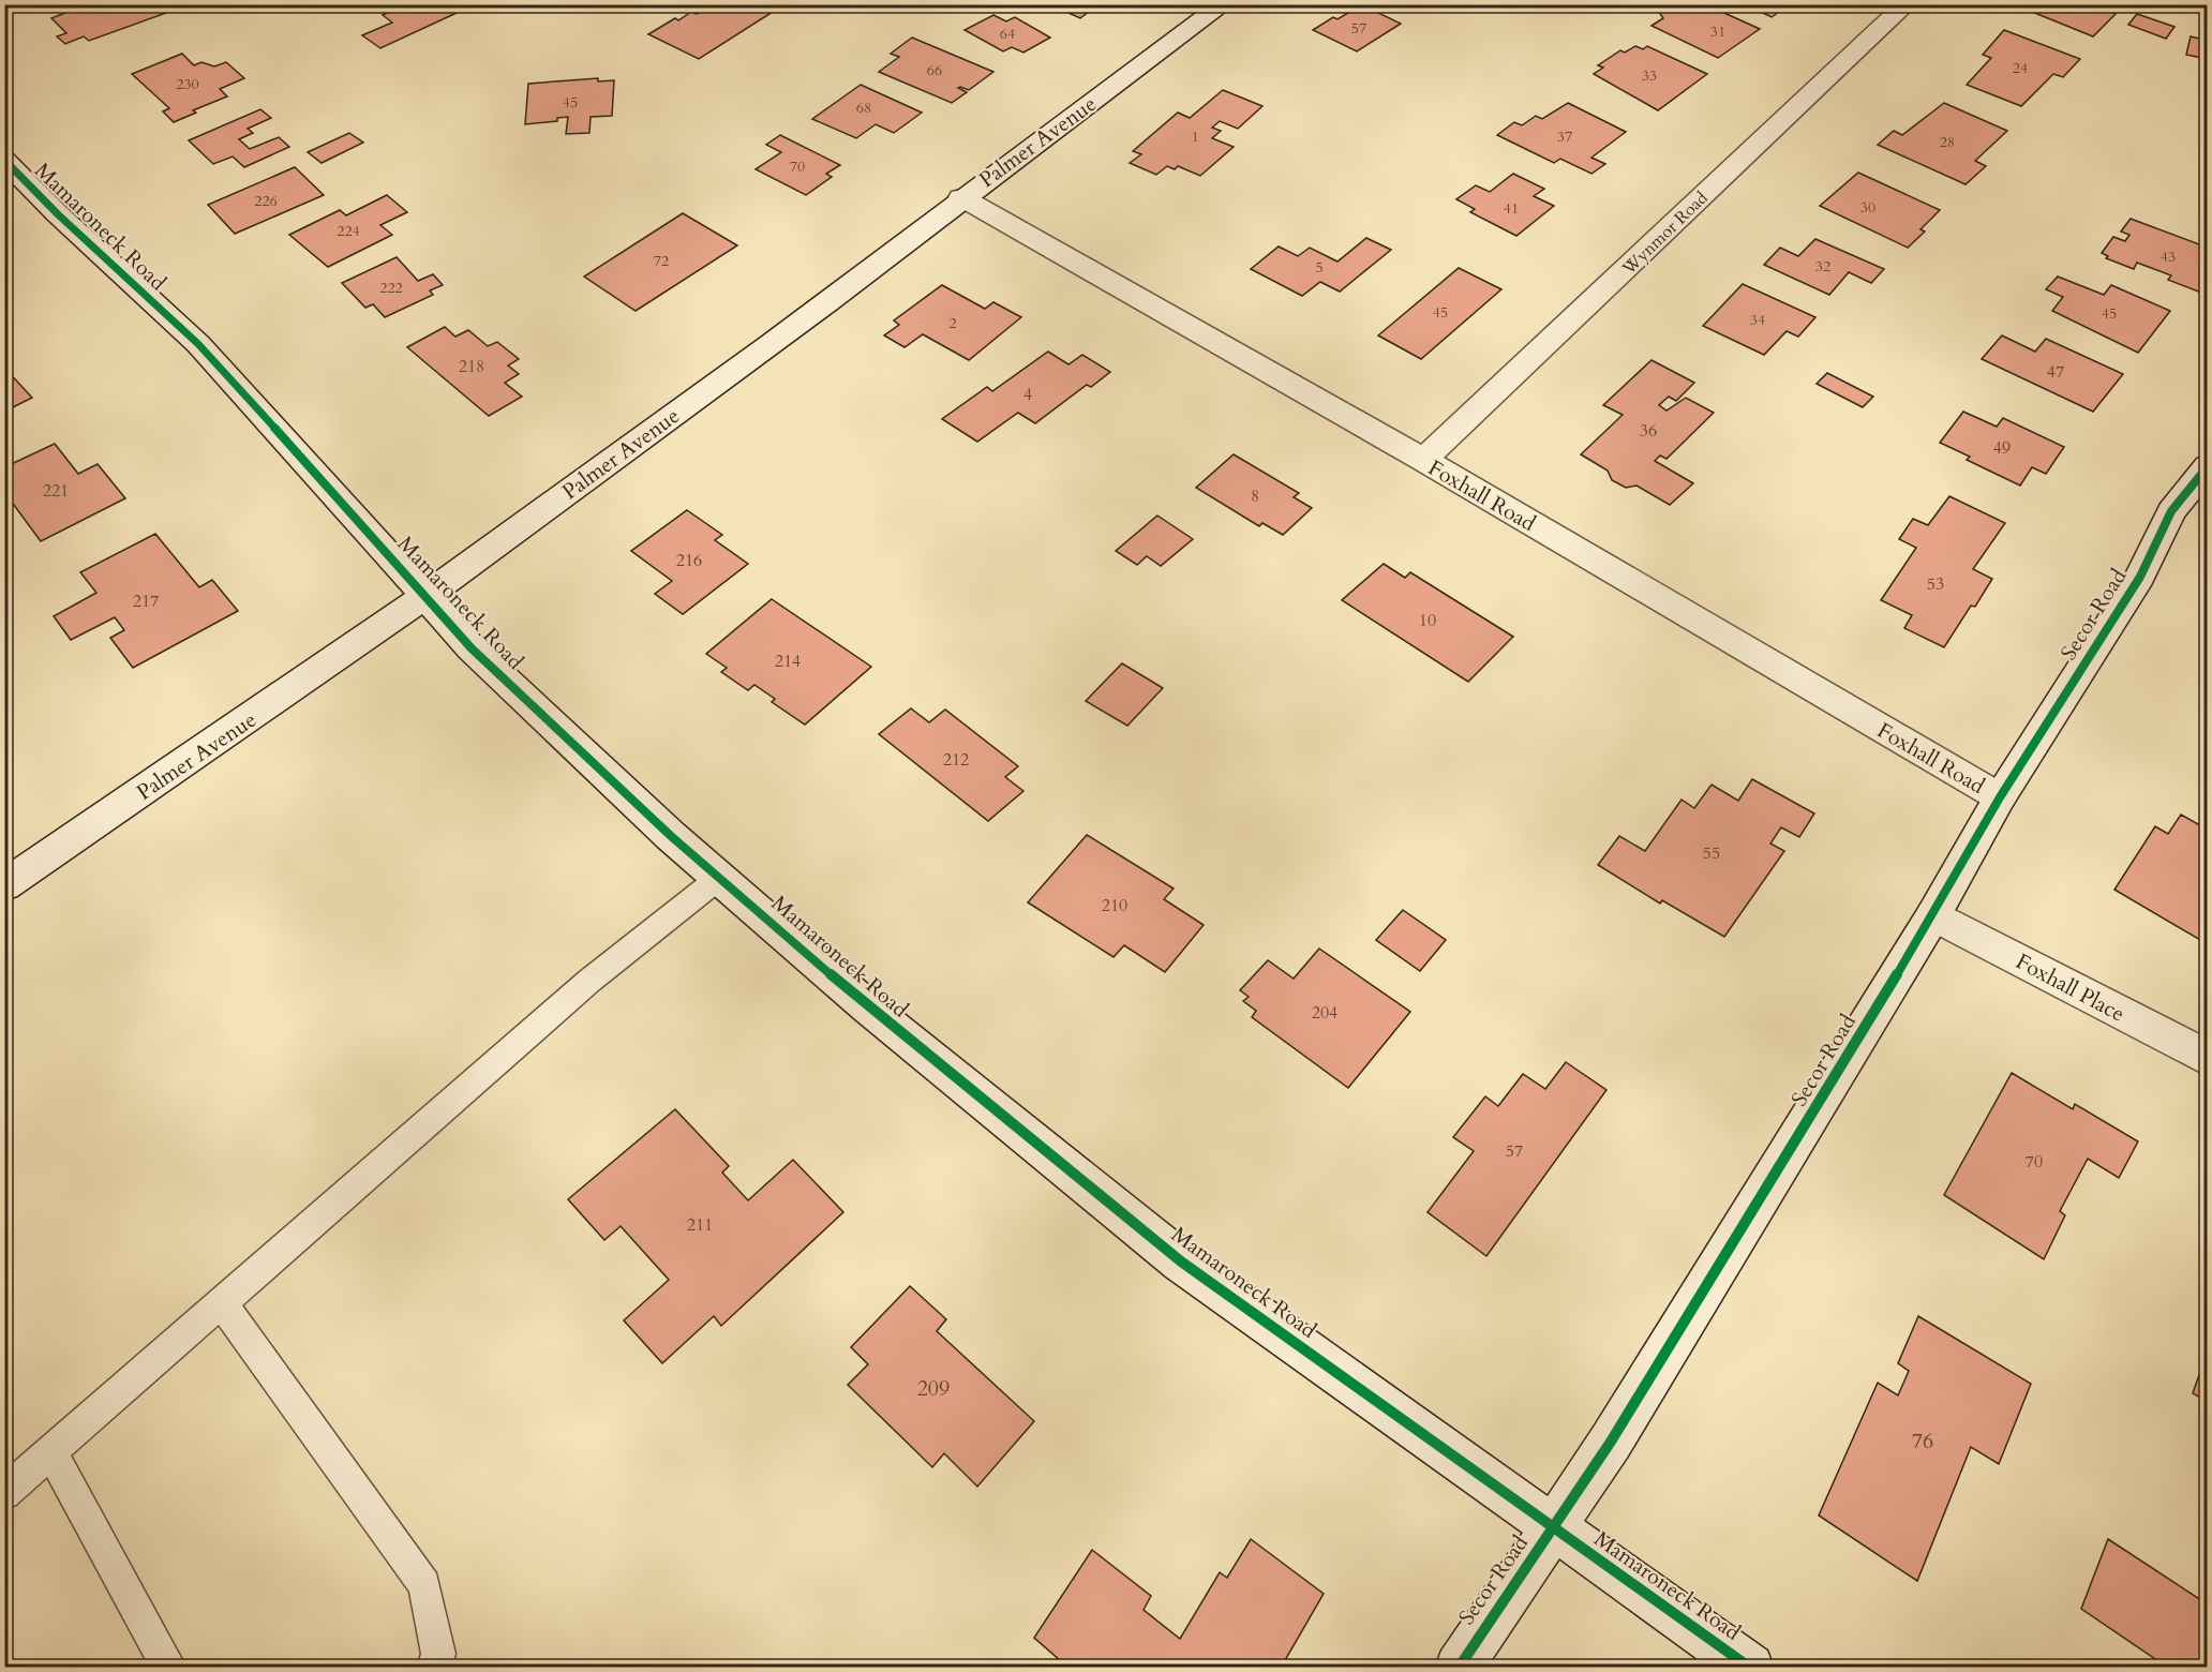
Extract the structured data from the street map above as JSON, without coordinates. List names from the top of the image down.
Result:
{
  "streets": {
    "street": [
      "Palmer Avenue",
      "Mamaroneck Road",
      "Wynmor Road",
      "Foxhall Road",
      "Secor Road",
      "Foxhall Place"
    ]
  },
  "crossings": [
    ["Palmer Avenue", "Mamaroneck Road"],
    ["Palmer Avenue", "Foxhall Road"],
    ["Mamaroneck Road", "Secor Road"],
    ["Wynmor Road", "Foxhall Road"],
    ["Foxhall Road", "Secor Road"],
    ["Secor Road", "Foxhall Place"]
  ],
  "house_numbers": [
    "57",
    "31",
    "64",
    "24",
    "66",
    "33",
    "230",
    "45",
    "68",
    "1",
    "37",
    "28",
    "70",
    "226",
    "30",
    "41",
    "224",
    "43",
    "72",
    "32",
    "5",
    "222",
    "45",
    "45",
    "34",
    "2",
    "218",
    "47",
    "4",
    "36",
    "49",
    "221",
    "8",
    "216",
    "53",
    "217",
    "10",
    "214",
    "212",
    "55",
    "210",
    "204",
    "57",
    "70",
    "211",
    "209",
    "76"
  ]
}
